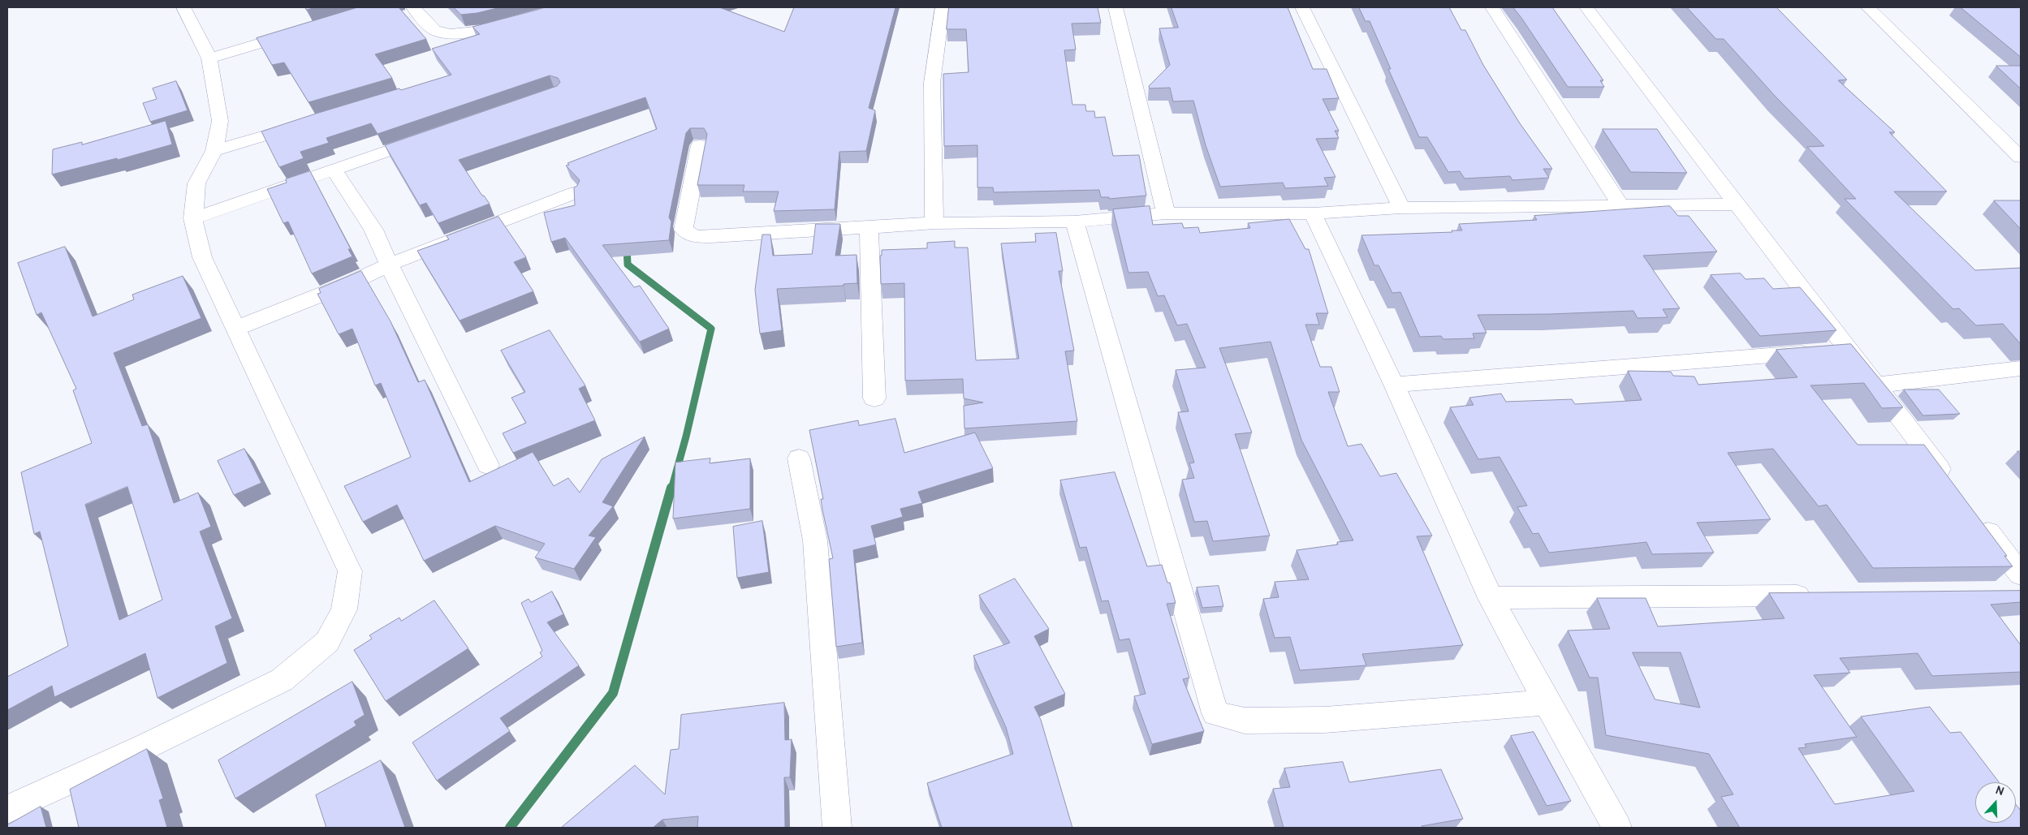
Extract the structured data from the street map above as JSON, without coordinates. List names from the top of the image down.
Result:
{
  "north": "top"
}
